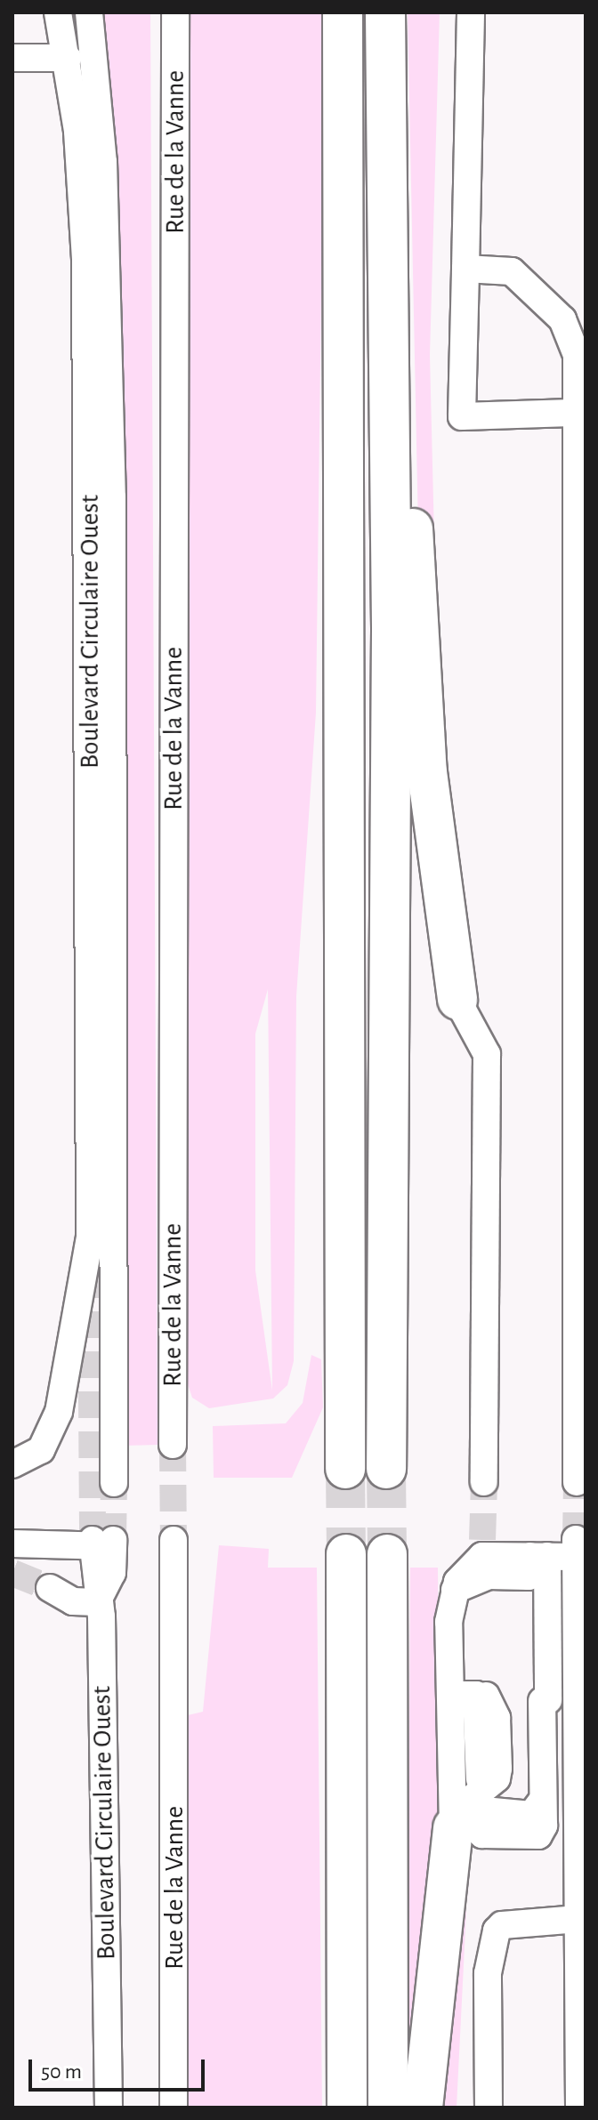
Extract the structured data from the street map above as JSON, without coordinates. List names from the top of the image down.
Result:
{
  "streets": {
    "street": ["Rue de la Vanne", "Boulevard Circulaire Ouest"]
  },
  "scale_bar": "50 m"
}
